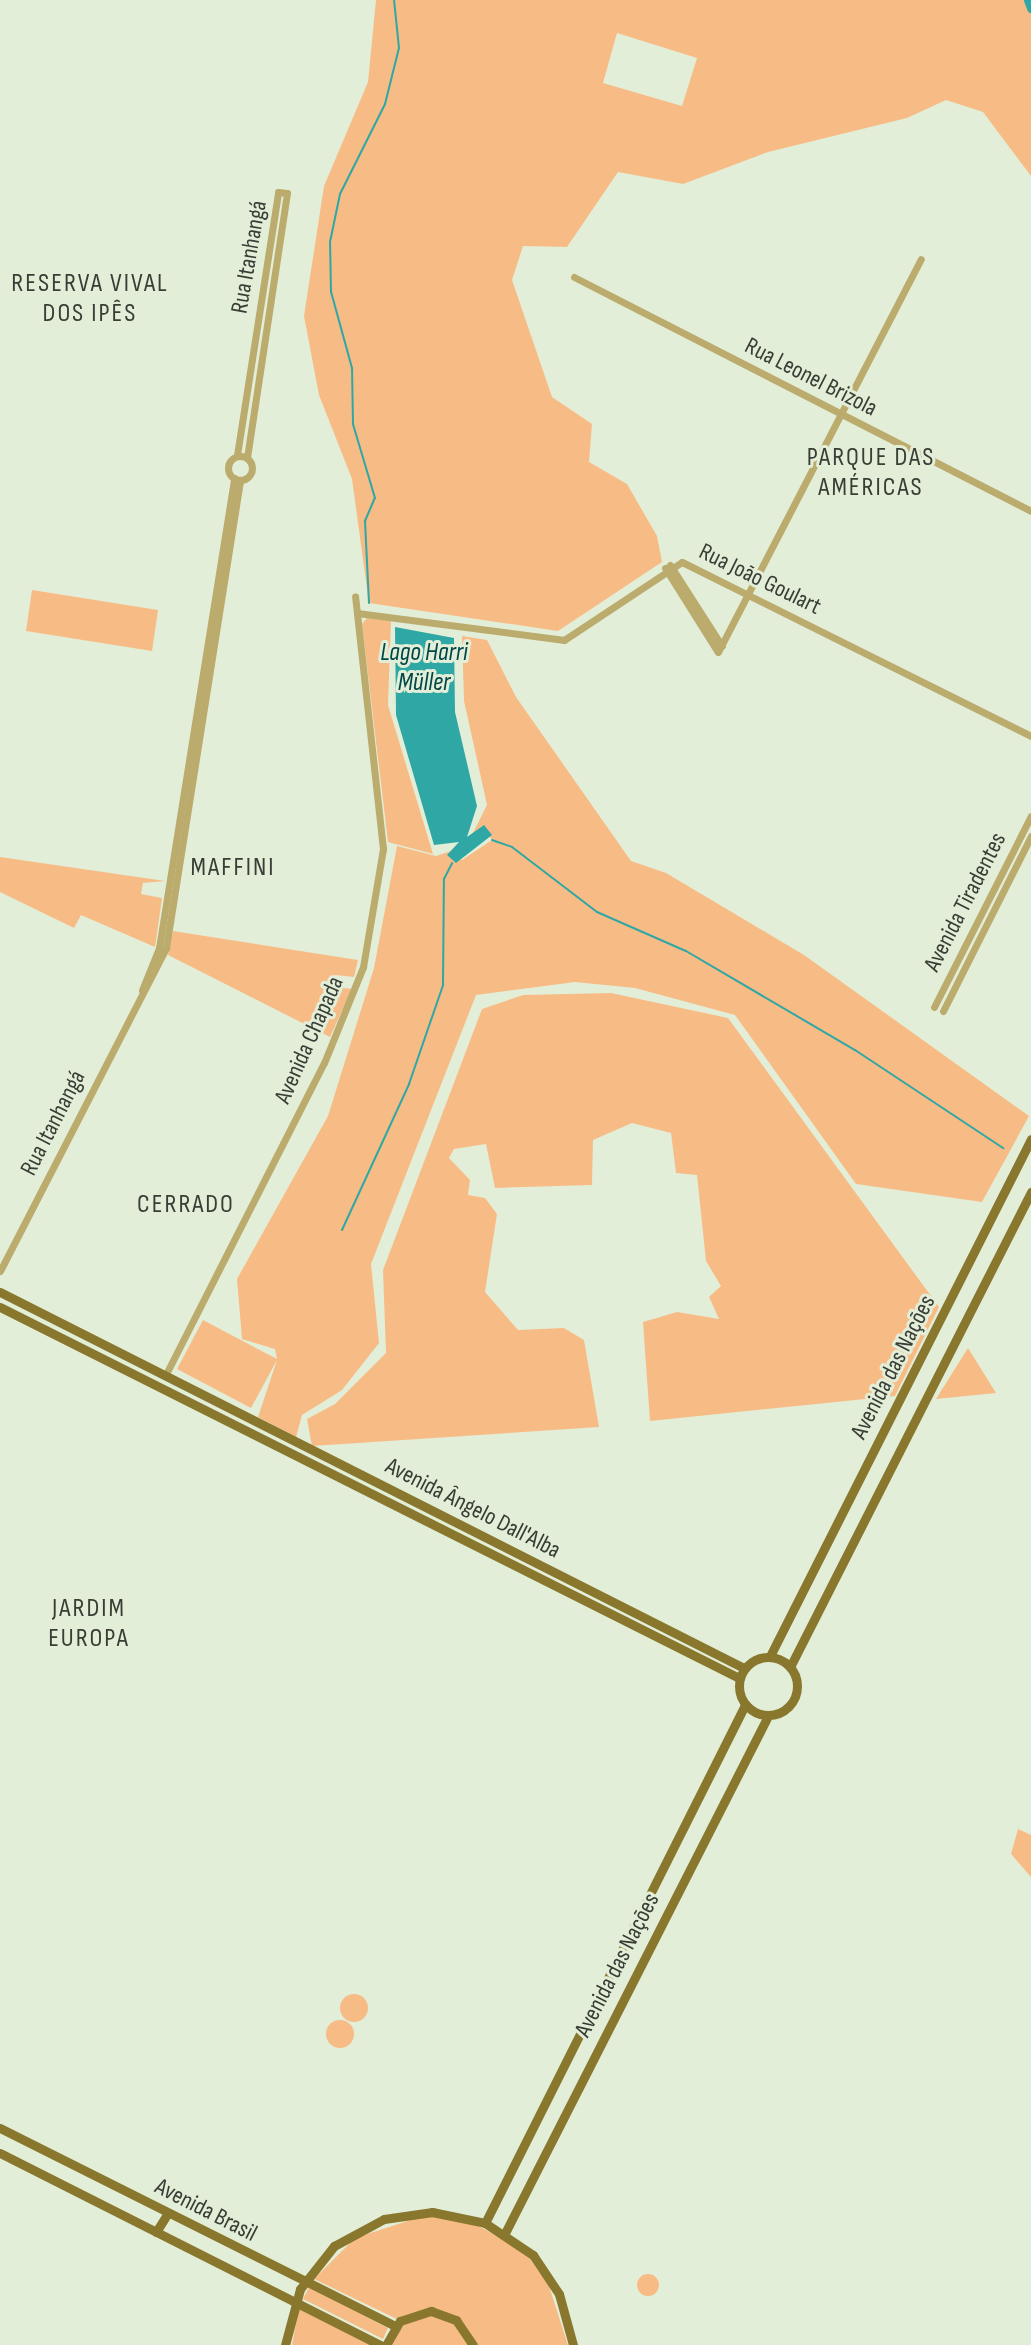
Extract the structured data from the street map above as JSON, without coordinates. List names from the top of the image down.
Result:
{
  "streets": {
    "main road": ["Avenida das Nações", "Avenida Ângelo Dall'Alba", "Avenida Brasil"],
    "street": [
      "Rua Itanhangá",
      "Rua Leonel Brizola",
      "Rua João Goulart",
      "Avenida Tiradentes",
      "Avenida Chapada"
    ]
  },
  "crossings": [
    ["Rua João Goulart", "Avenida Chapada"],
    ["Avenida Chapada", "Avenida Ângelo Dall'Alba"],
    ["Avenida das Nações", "Avenida Ângelo Dall'Alba"]
  ],
  "districts": [
    "RESERVA VIVAL DOS IPÊS",
    "PARQUE DAS AMÉRICAS",
    "MAFFINI",
    "CERRADO",
    "JARDIM EUROPA"
  ],
  "water": ["Lago Harri Müller"]
}
